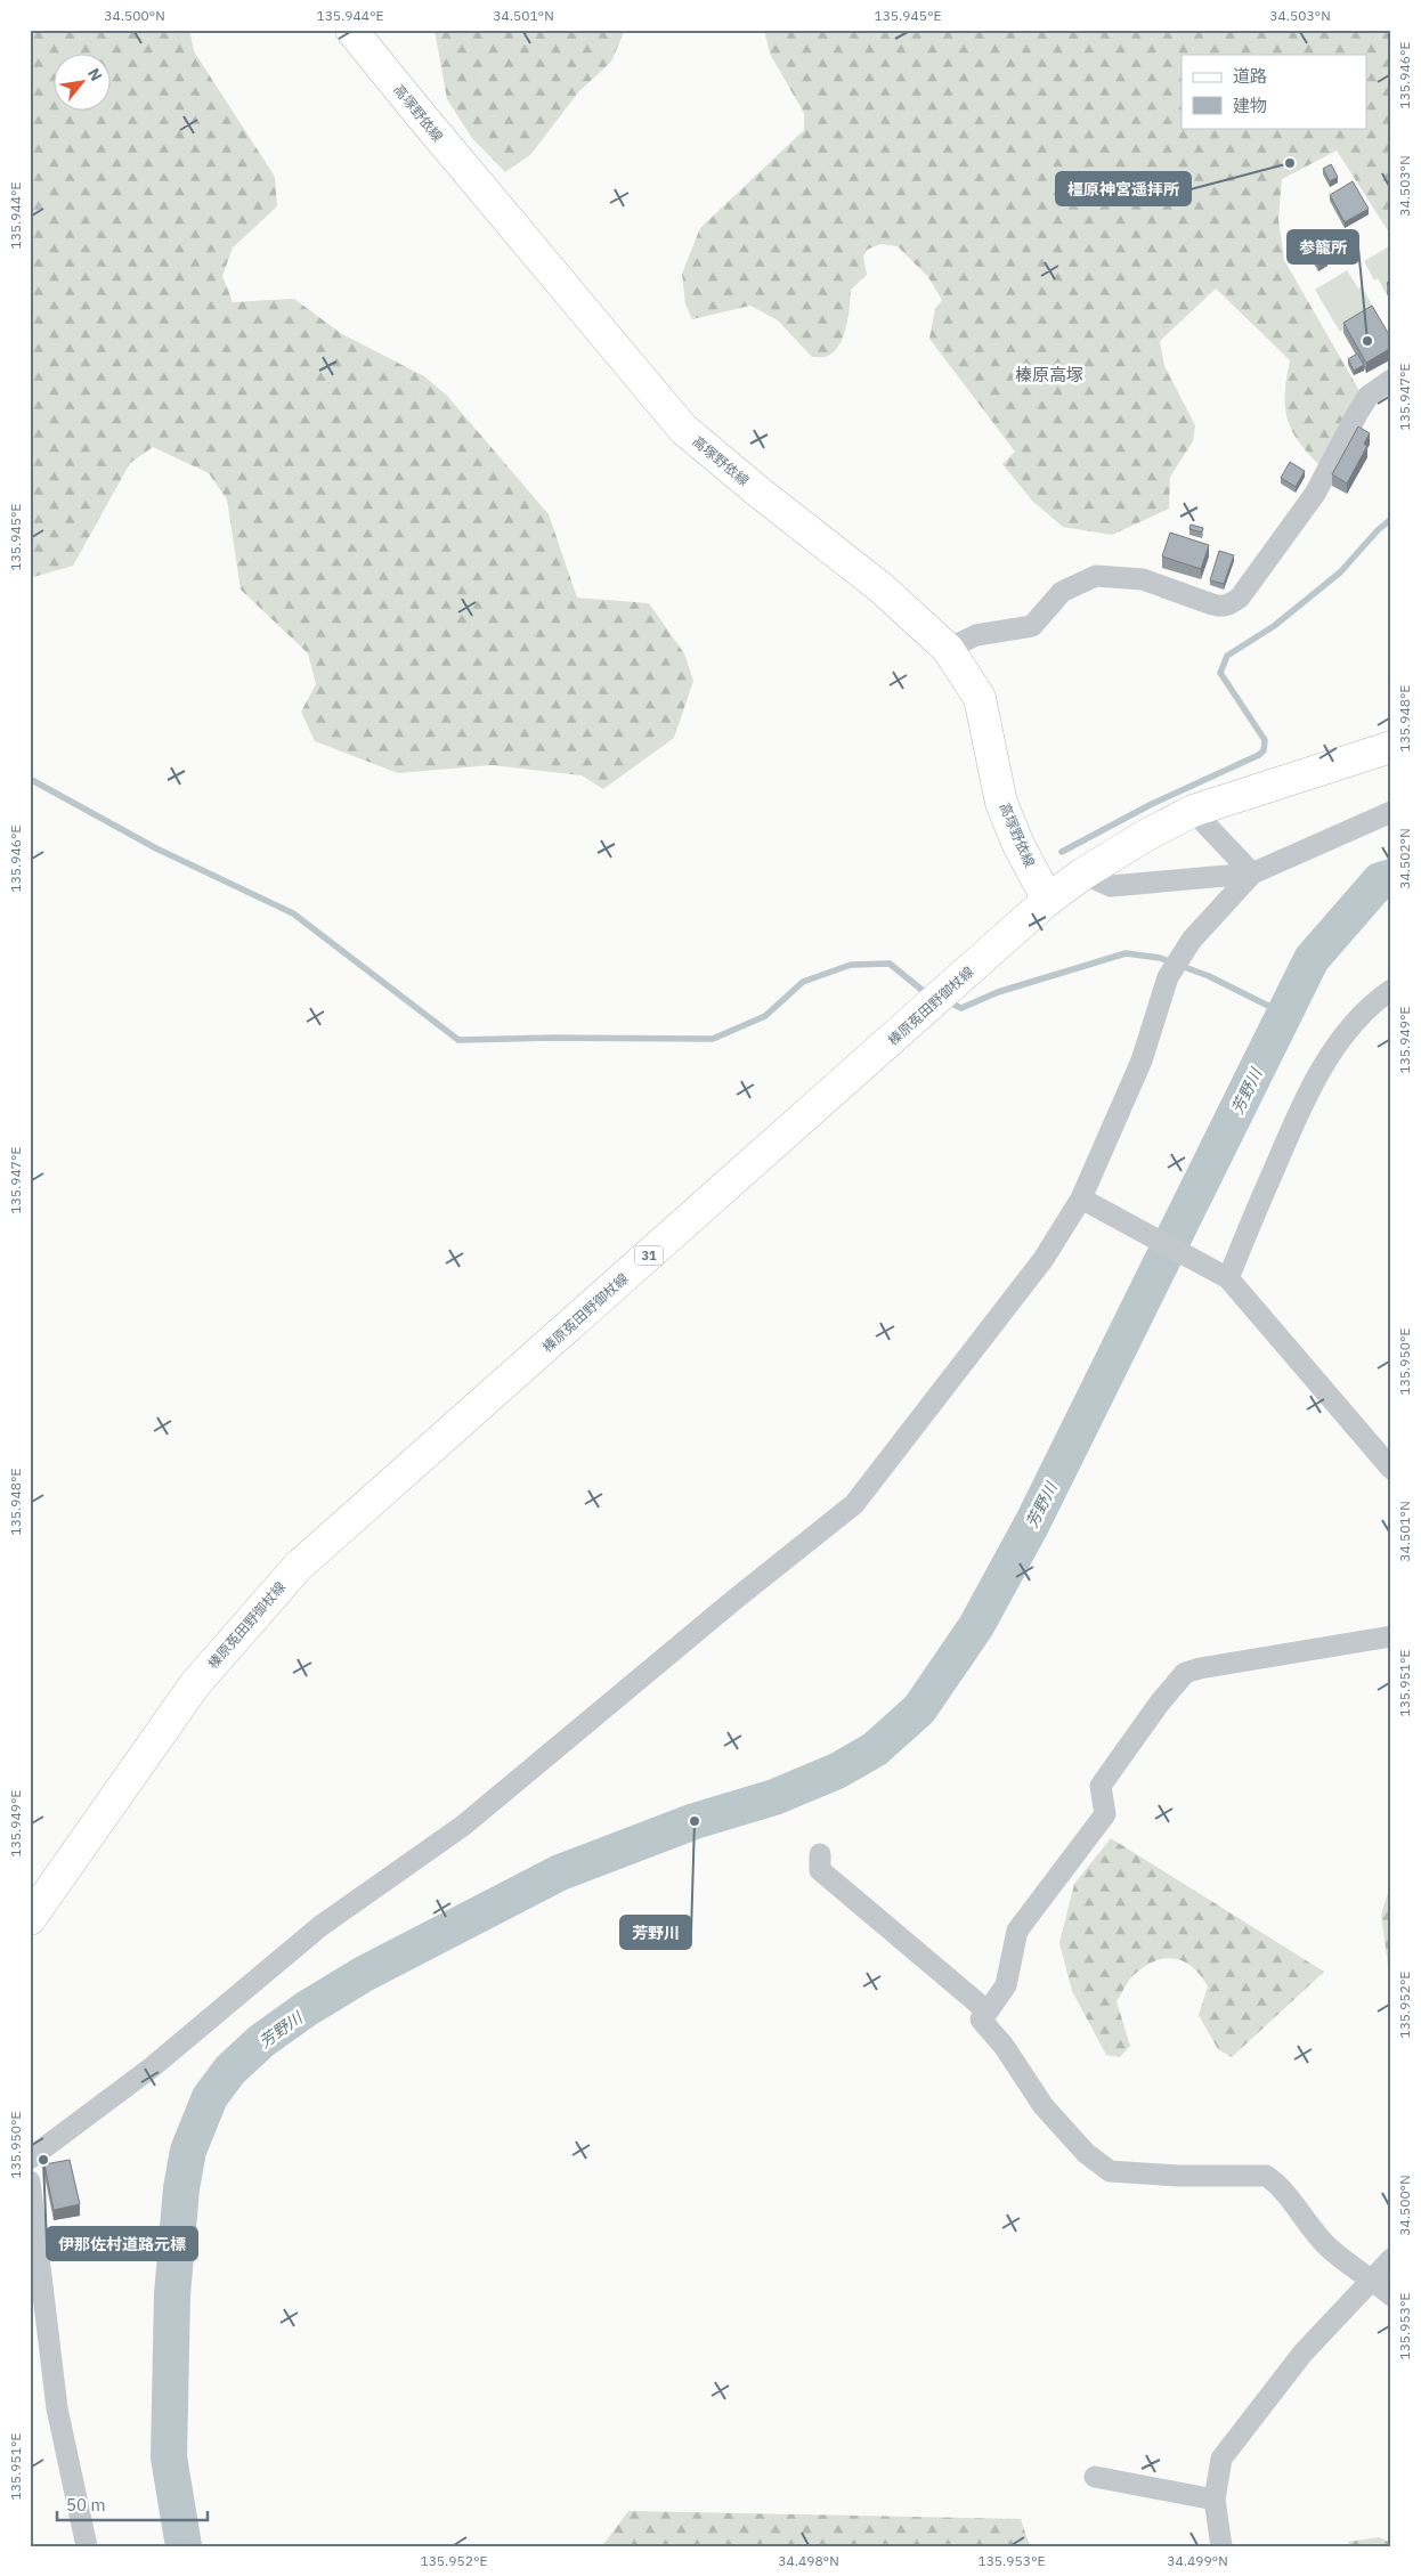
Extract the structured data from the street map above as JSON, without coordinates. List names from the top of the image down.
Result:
{
  "streets": {
    "main road": ["高塚野依線", "榛原菟田野御杖線", "31"]
  },
  "crossings": [
    ["高塚野依線", "榛原菟田野御杖線"]
  ],
  "districts": ["榛原高塚"],
  "water": ["芳野川"],
  "places": [
    "橿原神宮遥拝所",
    "参籠所",
    "芳野川",
    "伊那佐村道路元標"
  ],
  "legend": ["道路", "建物"],
  "scale_bar": "50 m",
  "north": "top right",
  "coordinates": [
    "34.500°N",
    "135.944°E",
    "34.501°N",
    "135.945°E",
    "34.503°N",
    "135.946°E",
    "135.947°E",
    "135.948°E",
    "34.502°N",
    "135.949°E",
    "135.950°E",
    "135.951°E",
    "135.952°E",
    "135.953°E",
    "34.498°N",
    "34.499°N"
  ]
}
